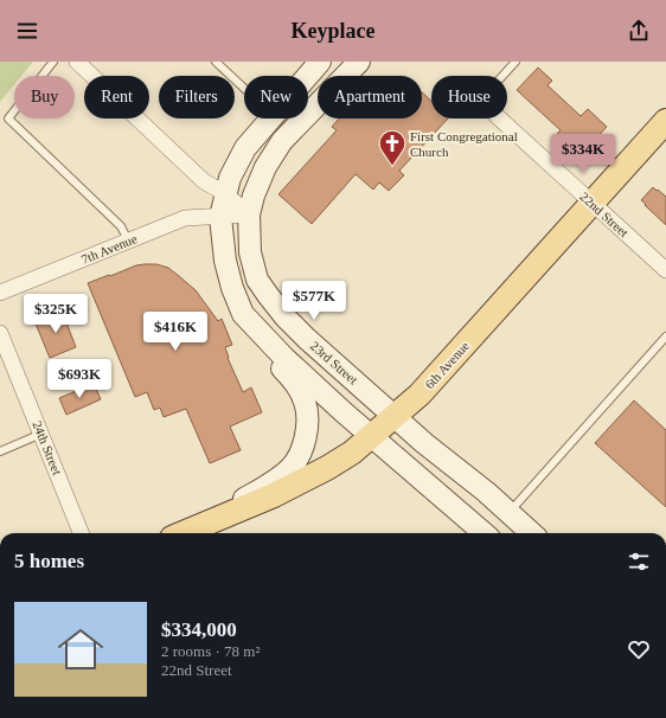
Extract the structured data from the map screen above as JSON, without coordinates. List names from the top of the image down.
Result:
{
  "streets": {
    "main road": ["23rd Street", "6th Avenue"],
    "street": ["22nd Street", "7th Avenue", "24th Street"]
  },
  "crossings": [
    ["22nd Street", "6th Avenue"],
    ["7th Avenue", "23rd Street"],
    ["23rd Street", "6th Avenue"]
  ],
  "places": {
    "church": ["First Congregational Church"]
  },
  "page": {
    "header": "Keyplace",
    "chip": [
      "Buy",
      "Rent",
      "Filters",
      "New",
      "Apartment",
      "House"
    ],
    "price": [
      "$334K",
      "$577K",
      "$325K",
      "$416K",
      "$693K"
    ],
    "heading": "5 homes",
    "list": [
      {
        "name": "$334,000",
        "note": "2 rooms · 78 m² · 22nd Street"
      }
    ]
  }
}
